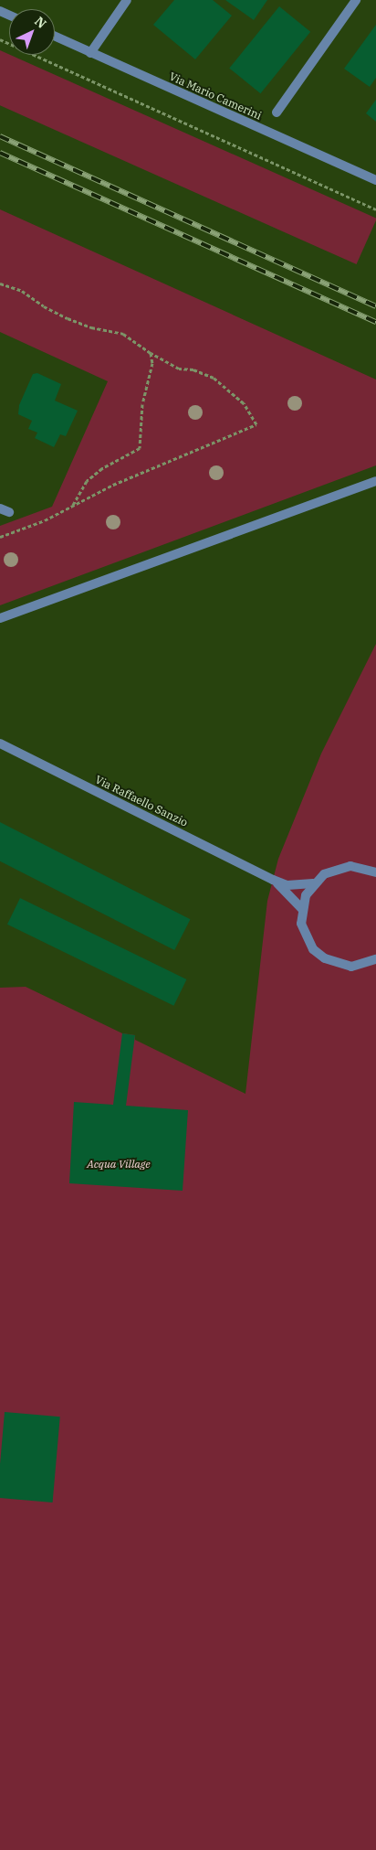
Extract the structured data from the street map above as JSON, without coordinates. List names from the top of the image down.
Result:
{
  "streets": {
    "street": ["Via Mario Camerini", "Via Raffaello Sanzio"]
  },
  "parks": ["Acqua Village"],
  "north": "top right"
}
